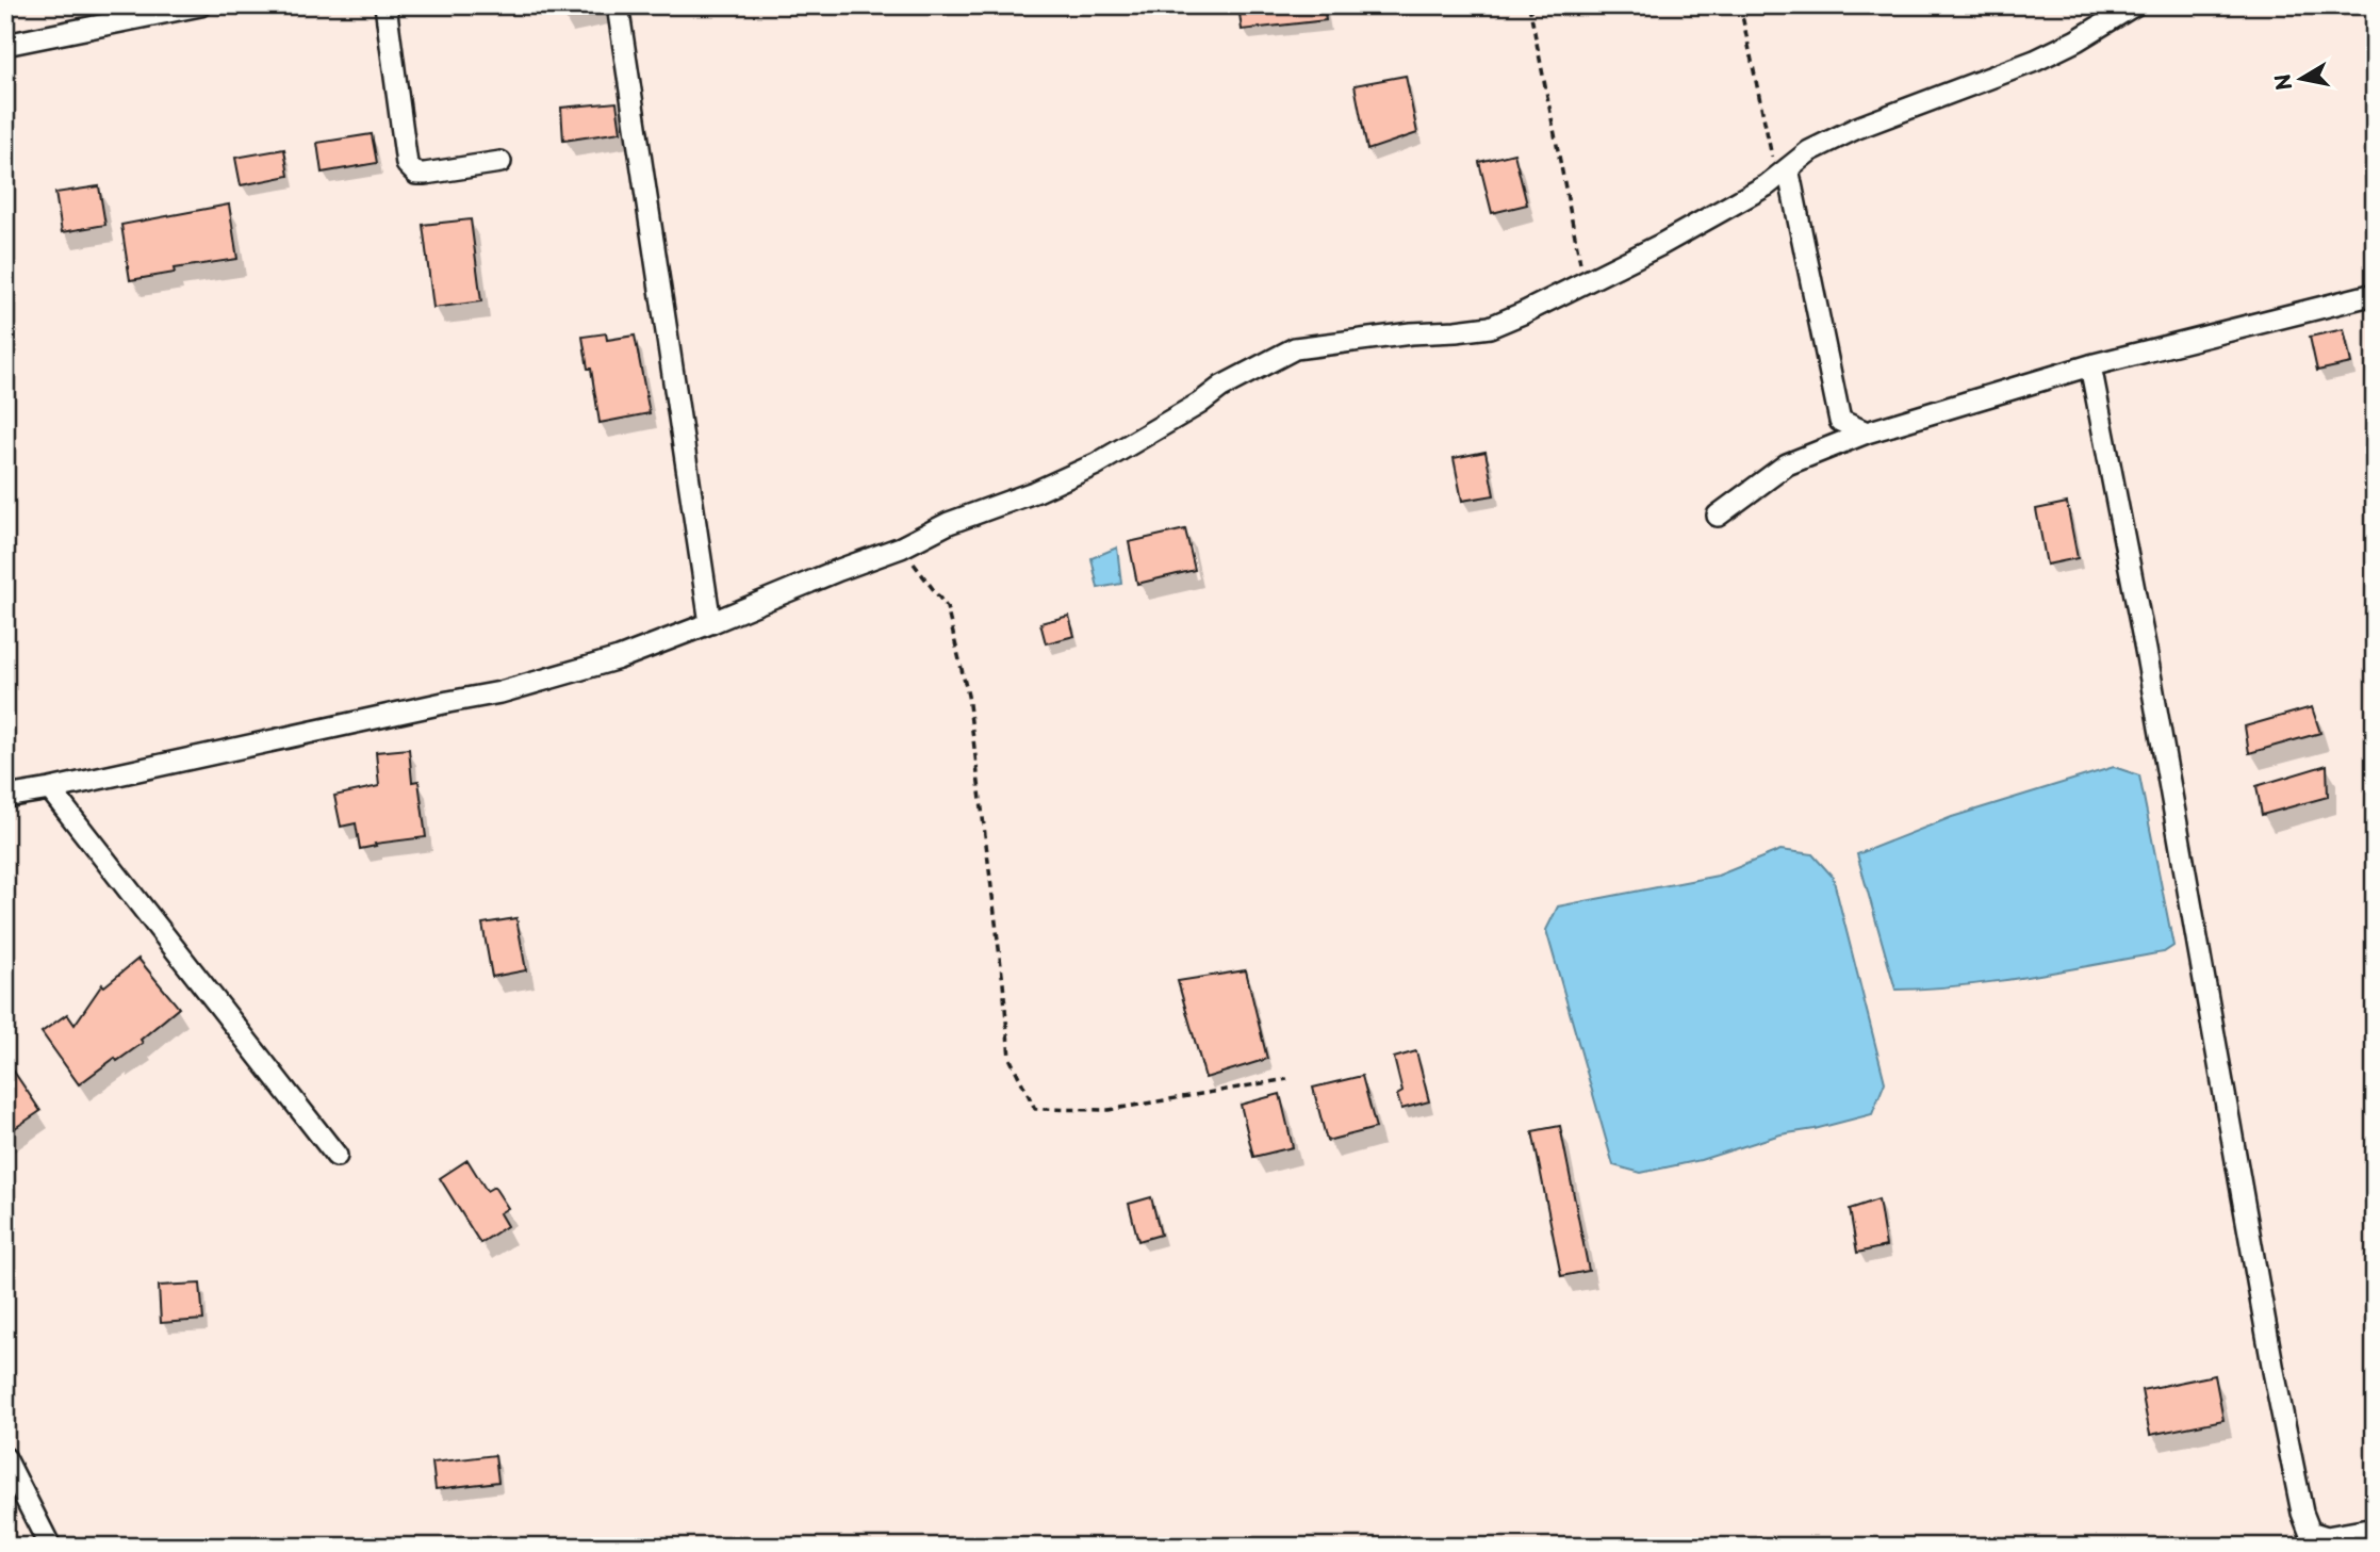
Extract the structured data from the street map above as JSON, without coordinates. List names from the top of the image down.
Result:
{
  "north": "left"
}
